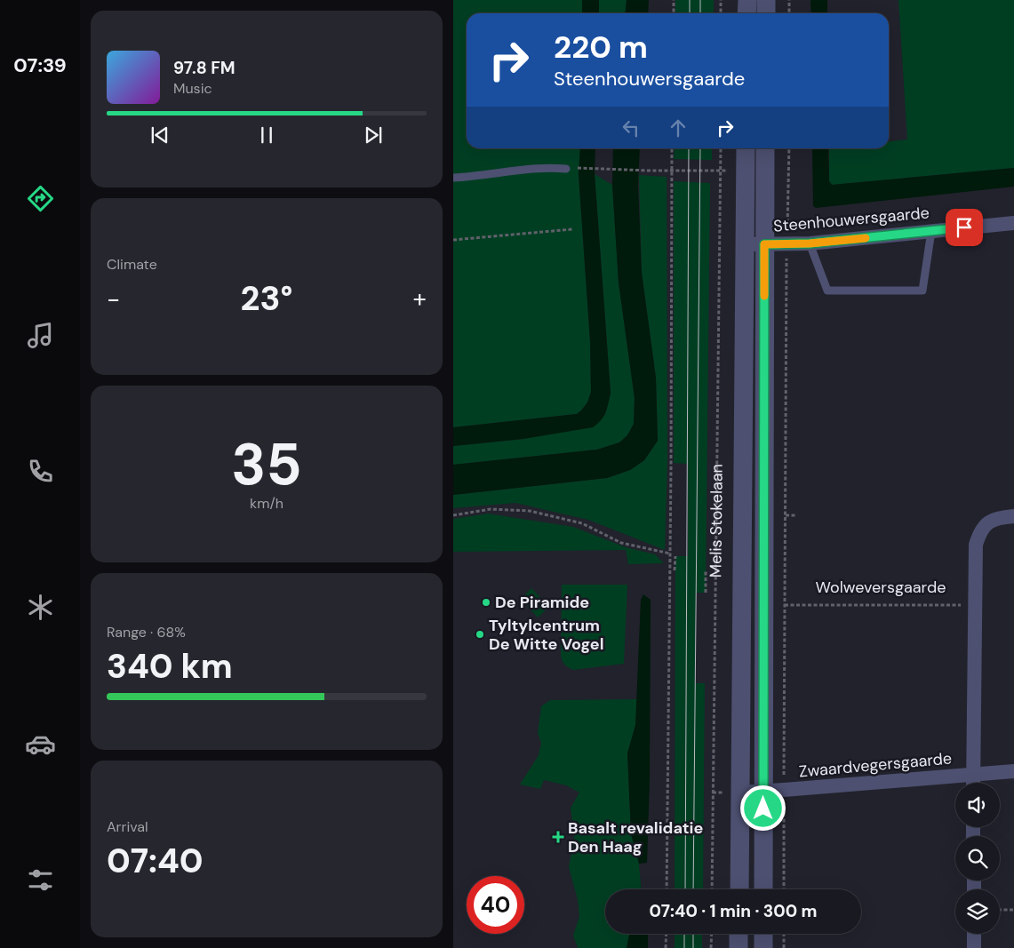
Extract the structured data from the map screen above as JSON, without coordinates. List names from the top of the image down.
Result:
{
  "streets": {
    "street": ["Steenhouwersgaarde", "Melis Stokelaan", "Zwaardvegersgaarde"],
    "path": ["Wolweversgaarde"]
  },
  "crossings": [
    ["Steenhouwersgaarde", "Melis Stokelaan"],
    ["Melis Stokelaan", "Zwaardvegersgaarde"]
  ],
  "places": {
    "other": ["De Piramide", "Tyltylcentrum De Witte Vogel"],
    "health": ["Basalt revalidatie Den Haag"]
  },
  "page": {
    "tabs": "07:39",
    "turn": ["220 m", "Steenhouwersgaarde"],
    "song": ["97.8 FM", "Music"],
    "tile": [
      "Climate",
      ["35", "km/h"],
      ["Range · 68%", "340 km"],
      ["Arrival", "07:40"]
    ],
    "heat": ["−", "23°", "+"],
    "limit": "40",
    "trip": "07:40 · 1 min · 300 m"
  }
}
